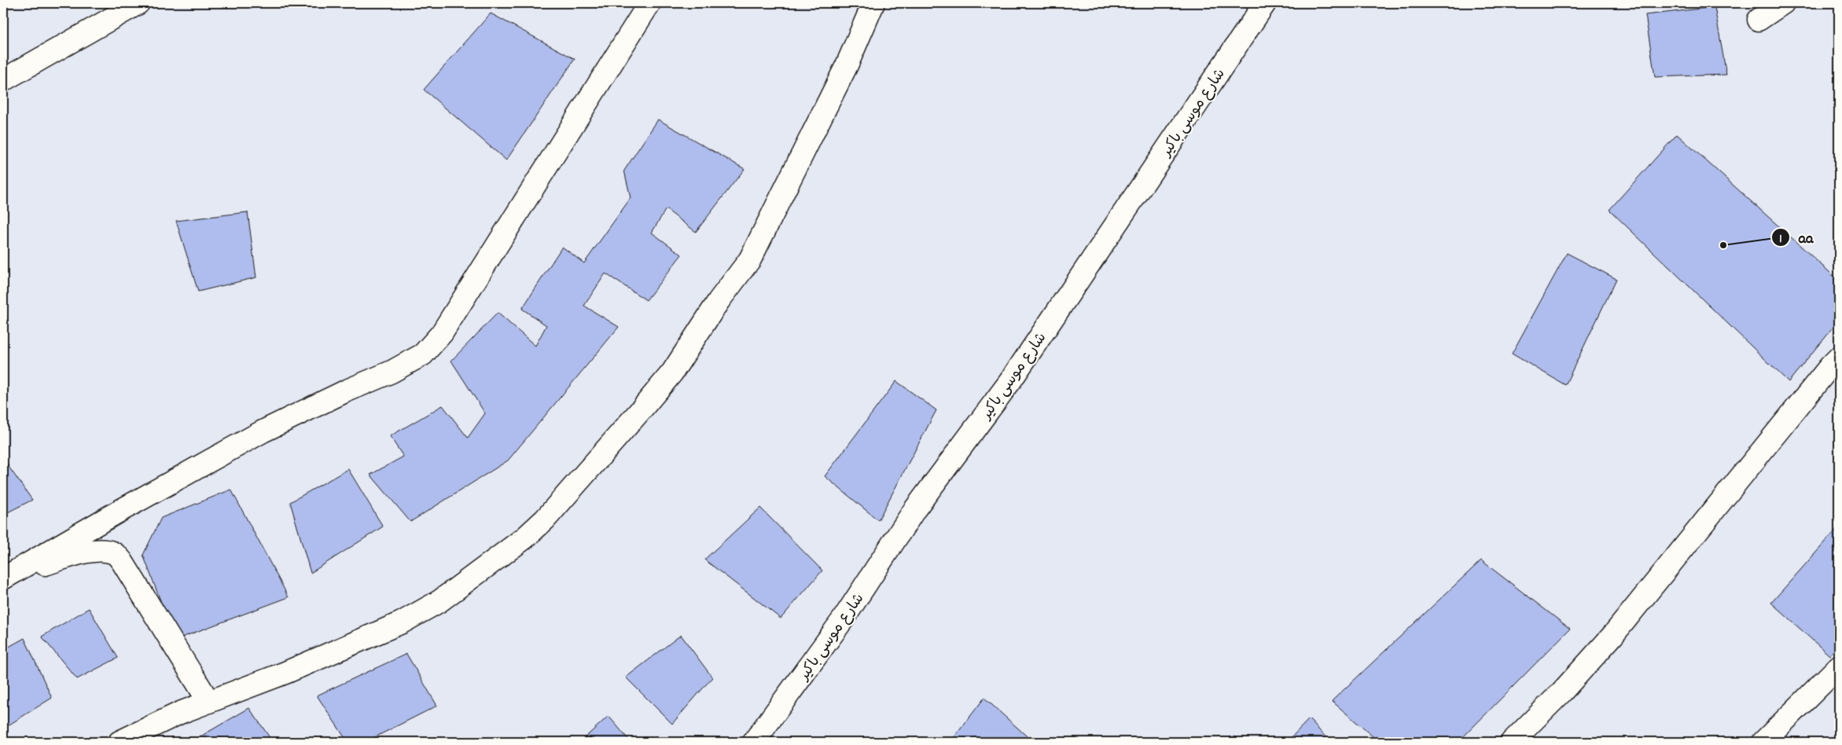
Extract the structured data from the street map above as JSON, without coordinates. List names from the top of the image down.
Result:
{
  "streets": {
    "street": ["شارع موسى باكير"]
  },
  "places": ["aa"]
}
